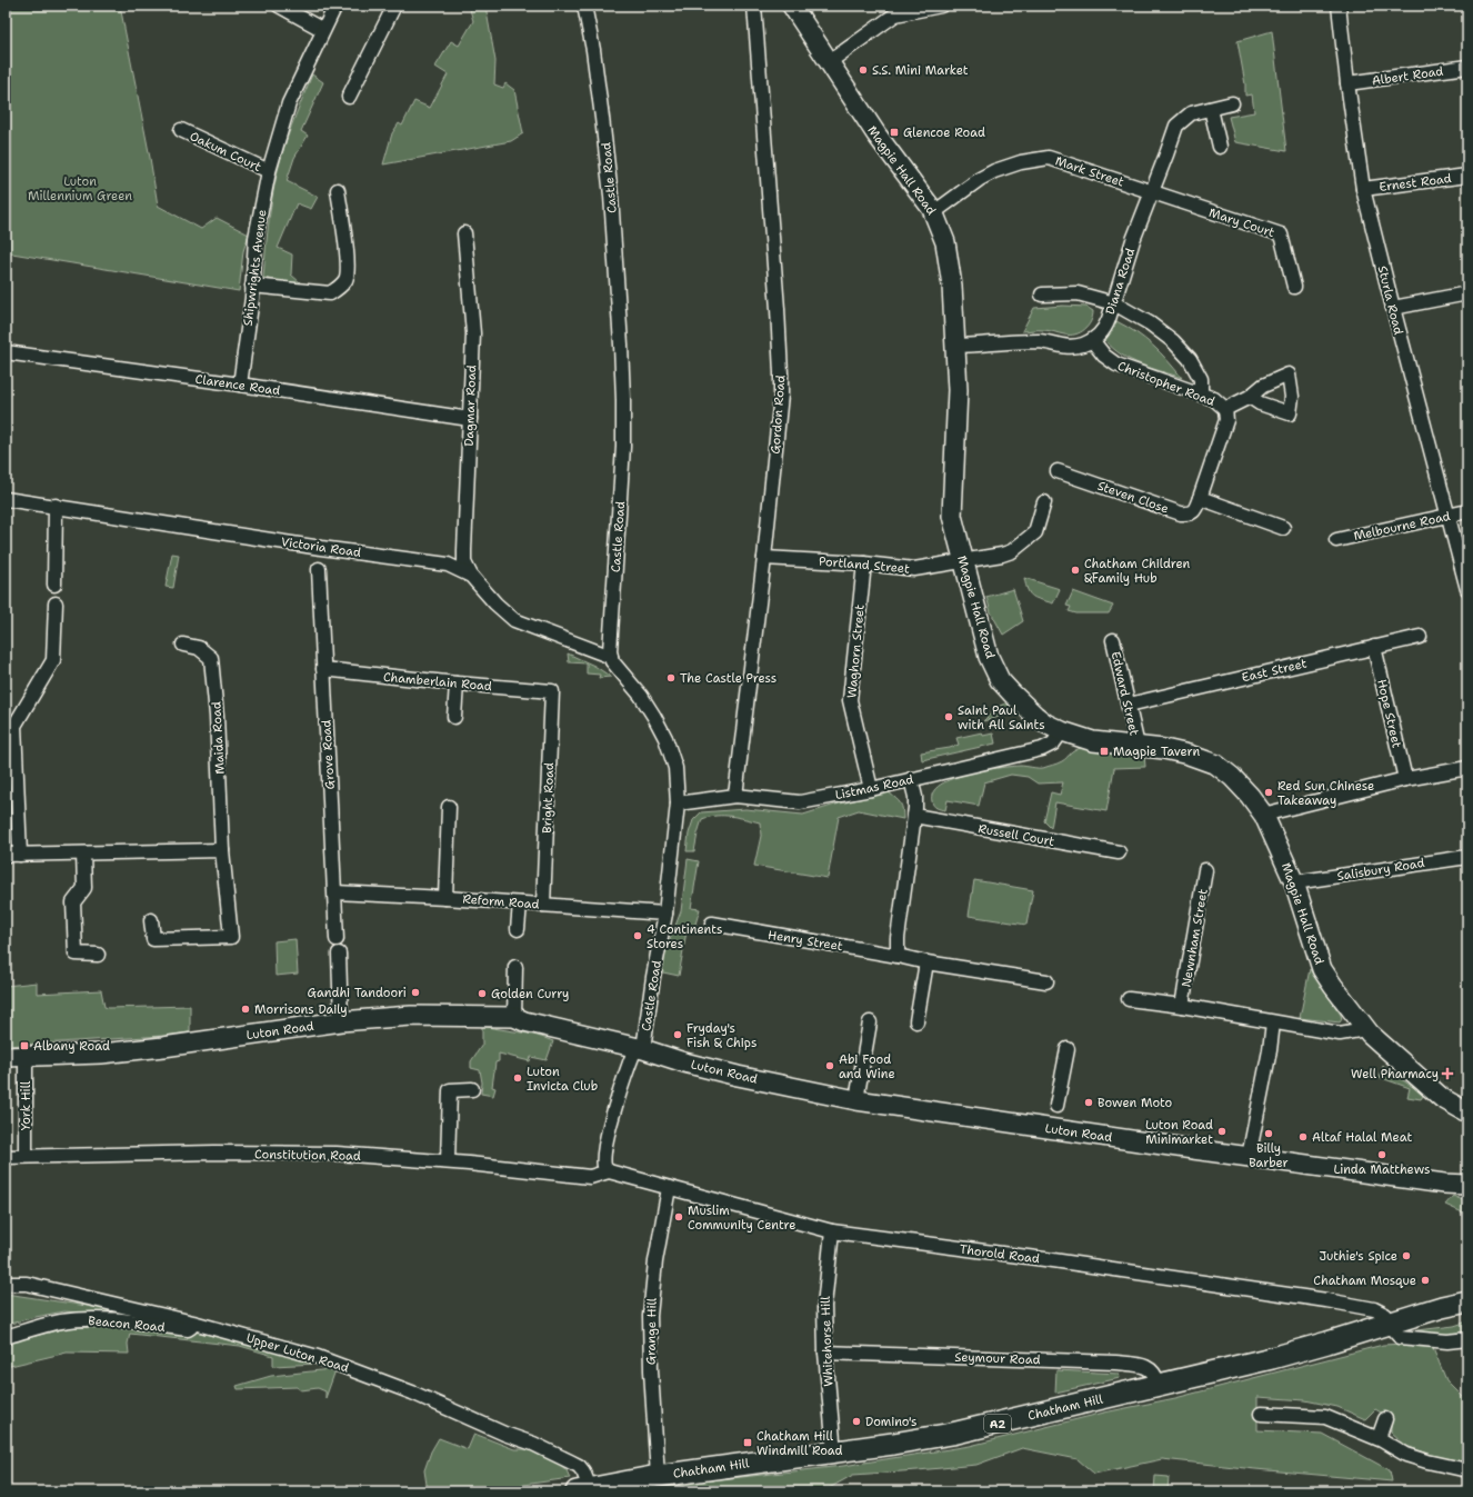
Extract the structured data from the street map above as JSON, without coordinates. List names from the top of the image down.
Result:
{
  "streets": {
    "main road": ["Chatham Hill", "A2"],
    "street": [
      "Albert Road",
      "Oakum Court",
      "Magpie Hall Road",
      "Mark Street",
      "Castle Road",
      "Ernest Road",
      "Mary Court",
      "Shipwrights Avenue",
      "Diana Road",
      "Sturla Road",
      "Christopher Road",
      "Clarence Road",
      "Dagmar Road",
      "Gordon Road",
      "Steven Close",
      "Melbourne Road",
      "Victoria Road",
      "Portland Street",
      "Waghorn Street",
      "East Street",
      "Chamberlain Road",
      "Edward Street",
      "Hope Street",
      "Maida Road",
      "Grove Road",
      "Listmas Road",
      "Bright Road",
      "Russell Court",
      "Salisbury Road",
      "Reform Road",
      "Newnham Street",
      "Henry Street",
      "Luton Road",
      "York Hill",
      "Constitution Road",
      "Thorold Road",
      "Beacon Road",
      "Grange Hill",
      "Whitehorse Hill",
      "Upper Luton Road",
      "Seymour Road"
    ]
  },
  "crossings": [
    ["Albert Road", "Sturla Road"],
    ["Oakum Court", "Shipwrights Avenue"],
    ["Magpie Hall Road", "Mark Street"],
    ["Magpie Hall Road", "Portland Street"],
    ["Magpie Hall Road", "Edward Street"],
    ["Magpie Hall Road", "Listmas Road"],
    ["Magpie Hall Road", "Salisbury Road"],
    ["Mark Street", "Mary Court"],
    ["Mark Street", "Diana Road"],
    ["Castle Road", "Victoria Road"],
    ["Castle Road", "Listmas Road"],
    ["Castle Road", "Reform Road"],
    ["Castle Road", "Luton Road"],
    ["Castle Road", "Constitution Road"],
    ["Castle Road", "Thorold Road"],
    ["Ernest Road", "Sturla Road"],
    ["Mary Court", "Diana Road"],
    ["Shipwrights Avenue", "Clarence Road"],
    ["Diana Road", "Christopher Road"],
    ["Sturla Road", "Melbourne Road"],
    ["Christopher Road", "Steven Close"],
    ["Clarence Road", "Dagmar Road"],
    ["Dagmar Road", "Victoria Road"],
    ["Gordon Road", "Portland Street"],
    ["Gordon Road", "Listmas Road"],
    ["Portland Street", "Waghorn Street"],
    ["Waghorn Street", "Listmas Road"],
    ["East Street", "Edward Street"],
    ["East Street", "Hope Street"],
    ["Chamberlain Road", "Grove Road"],
    ["Chamberlain Road", "Bright Road"],
    ["Grove Road", "Reform Road"],
    ["Bright Road", "Reform Road"],
    ["Luton Road", "York Hill"],
    ["York Hill", "Constitution Road"],
    ["Constitution Road", "Thorold Road"],
    ["Thorold Road", "Grange Hill"],
    ["Thorold Road", "Whitehorse Hill"],
    ["Thorold Road", "Chatham Hill"],
    ["Beacon Road", "Upper Luton Road"],
    ["Grange Hill", "Chatham Hill"],
    ["Whitehorse Hill", "Seymour Road"],
    ["Whitehorse Hill", "Chatham Hill"],
    ["Upper Luton Road", "Chatham Hill"],
    ["Seymour Road", "Chatham Hill"]
  ],
  "parks": ["Luton Millennium Green"],
  "places": {
    "other": [
      "S.S. Mini Market",
      "Chatham Children &Family Hub",
      "The Castle Press",
      "Saint Paul with All Saints",
      "Red Sun Chinese Takeaway",
      "4 Continents Stores",
      "Gandhi Tandoori",
      "Golden Curry",
      "Morrisons Daily",
      "Fryday's Fish & Chips",
      "Abi Food and Wine",
      "Luton Invicta Club",
      "Bowen Moto",
      "Luton Road Minimarket",
      "Billy Barber",
      "Altaf Halal Meat",
      "Linda Matthews",
      "Muslim Community Centre",
      "Juthie's Spice",
      "Chatham Mosque",
      "Domino's"
    ],
    "transit": [
      "Glencoe Road",
      "Magpie Tavern",
      "Albany Road",
      "Chatham Hill Windmill Road"
    ],
    "health": ["Well Pharmacy"]
  }
}
